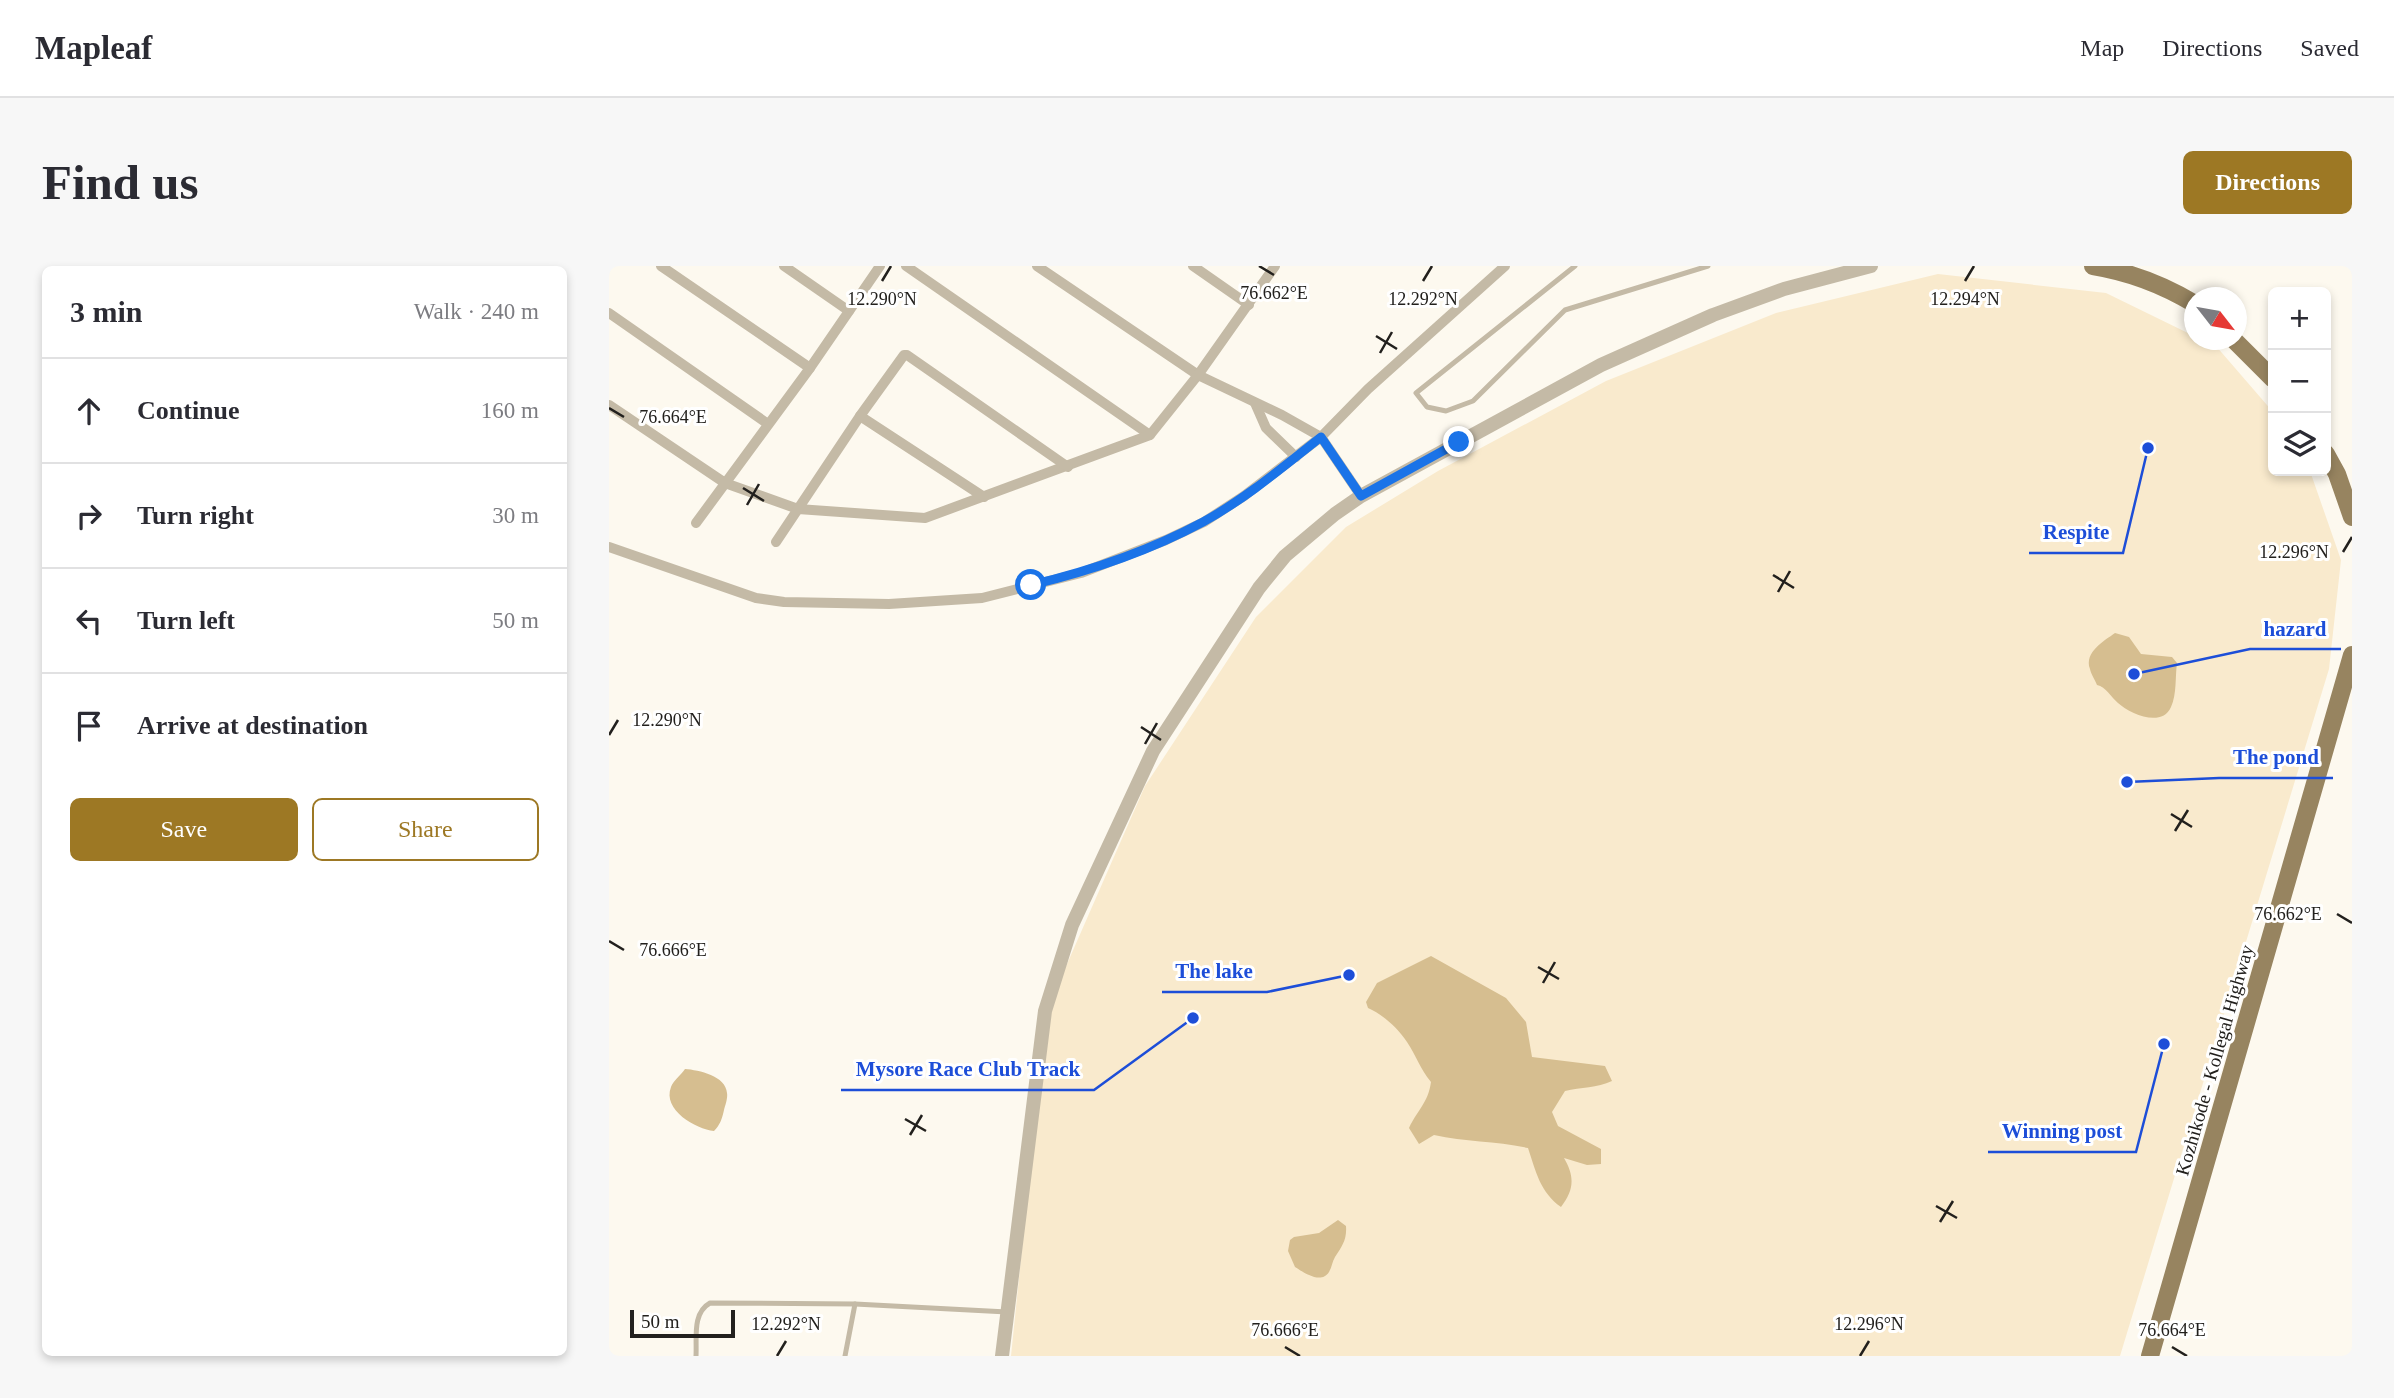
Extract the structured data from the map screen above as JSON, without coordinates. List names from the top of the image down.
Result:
{
  "streets": {
    "main road": ["Kozhikode - Kollegal Highway"]
  },
  "places": [
    "Respite",
    "hazard",
    "The pond",
    "The lake",
    "Mysore Race Club Track",
    "Winning post"
  ],
  "scale_bar": "50 m",
  "north": "bottom right",
  "page": {
    "header": "Mapleaf",
    "nav": ["Map", "Directions", "Saved"],
    "buttons": [
      "Directions",
      ["Save", "Share"]
    ],
    "title": "Find us",
    "heading": ["3 min", "Walk · 240 m"],
    "map_buttons": ["+", "−"],
    "list": [
      ["Continue", "160 m"],
      ["Turn right", "30 m"],
      ["Turn left", "50 m"],
      "Arrive at destination"
    ],
    "scale": "50 m"
  },
  "coordinates": [
    "76.662°E",
    "12.290°N",
    "12.292°N",
    "12.294°N",
    "76.664°E",
    "12.296°N",
    "76.666°E"
  ]
}
